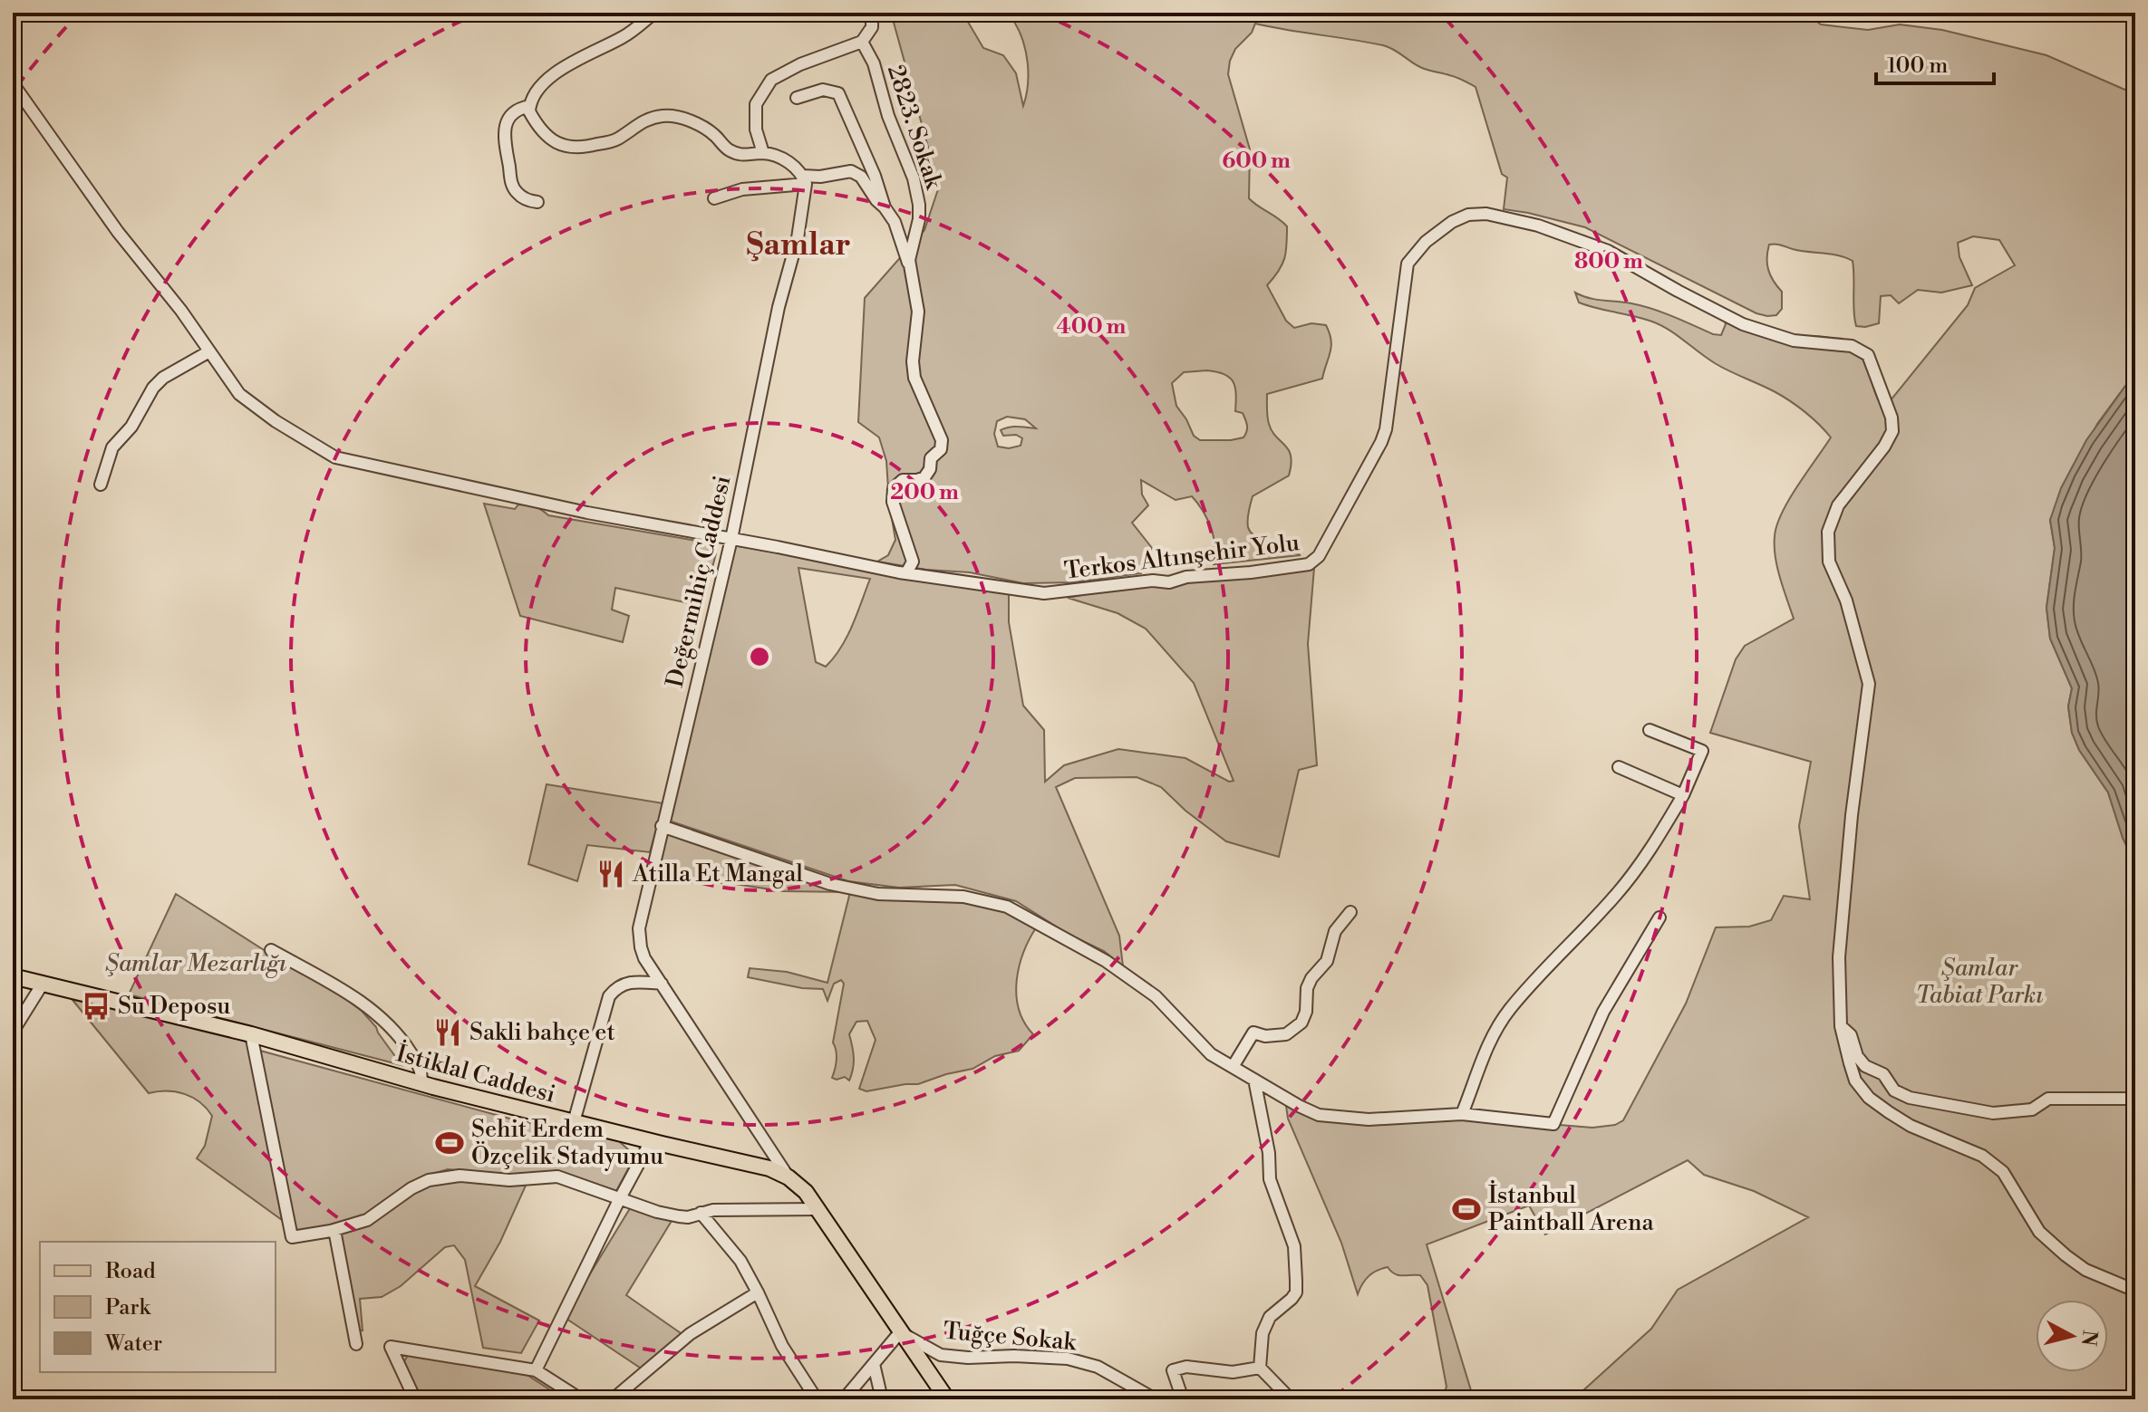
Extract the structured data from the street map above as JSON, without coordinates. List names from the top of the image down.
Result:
{
  "streets": {
    "main road": ["İstiklal Caddesi"],
    "street": [
      "2823. Sokak",
      "Terkos Altınşehir Yolu",
      "Değermihiç Caddesi",
      "Tuğçe Sokak"
    ]
  },
  "crossings": [
    ["2823. Sokak", "Terkos Altınşehir Yolu"],
    ["Terkos Altınşehir Yolu", "Değermihiç Caddesi"],
    ["Değermihiç Caddesi", "İstiklal Caddesi"],
    ["İstiklal Caddesi", "Tuğçe Sokak"]
  ],
  "districts": ["Şamlar"],
  "parks": ["Şamlar Mezarlığı", "Şamlar Tabiat Parkı"],
  "places": {
    "restaurant": ["Atilla Et Mangal", "Sakli bahçe et"],
    "bus stop": ["Su Deposu"],
    "sports": ["Şehit Erdem Özçelik Stadyumu", "İstanbul Paintball Arena"]
  },
  "legend": ["Road", "Park", "Water"],
  "scale_bar": "100 m",
  "north": "right",
  "rings": [
    "600 m",
    "800 m",
    "400 m",
    "200 m"
  ]
}
